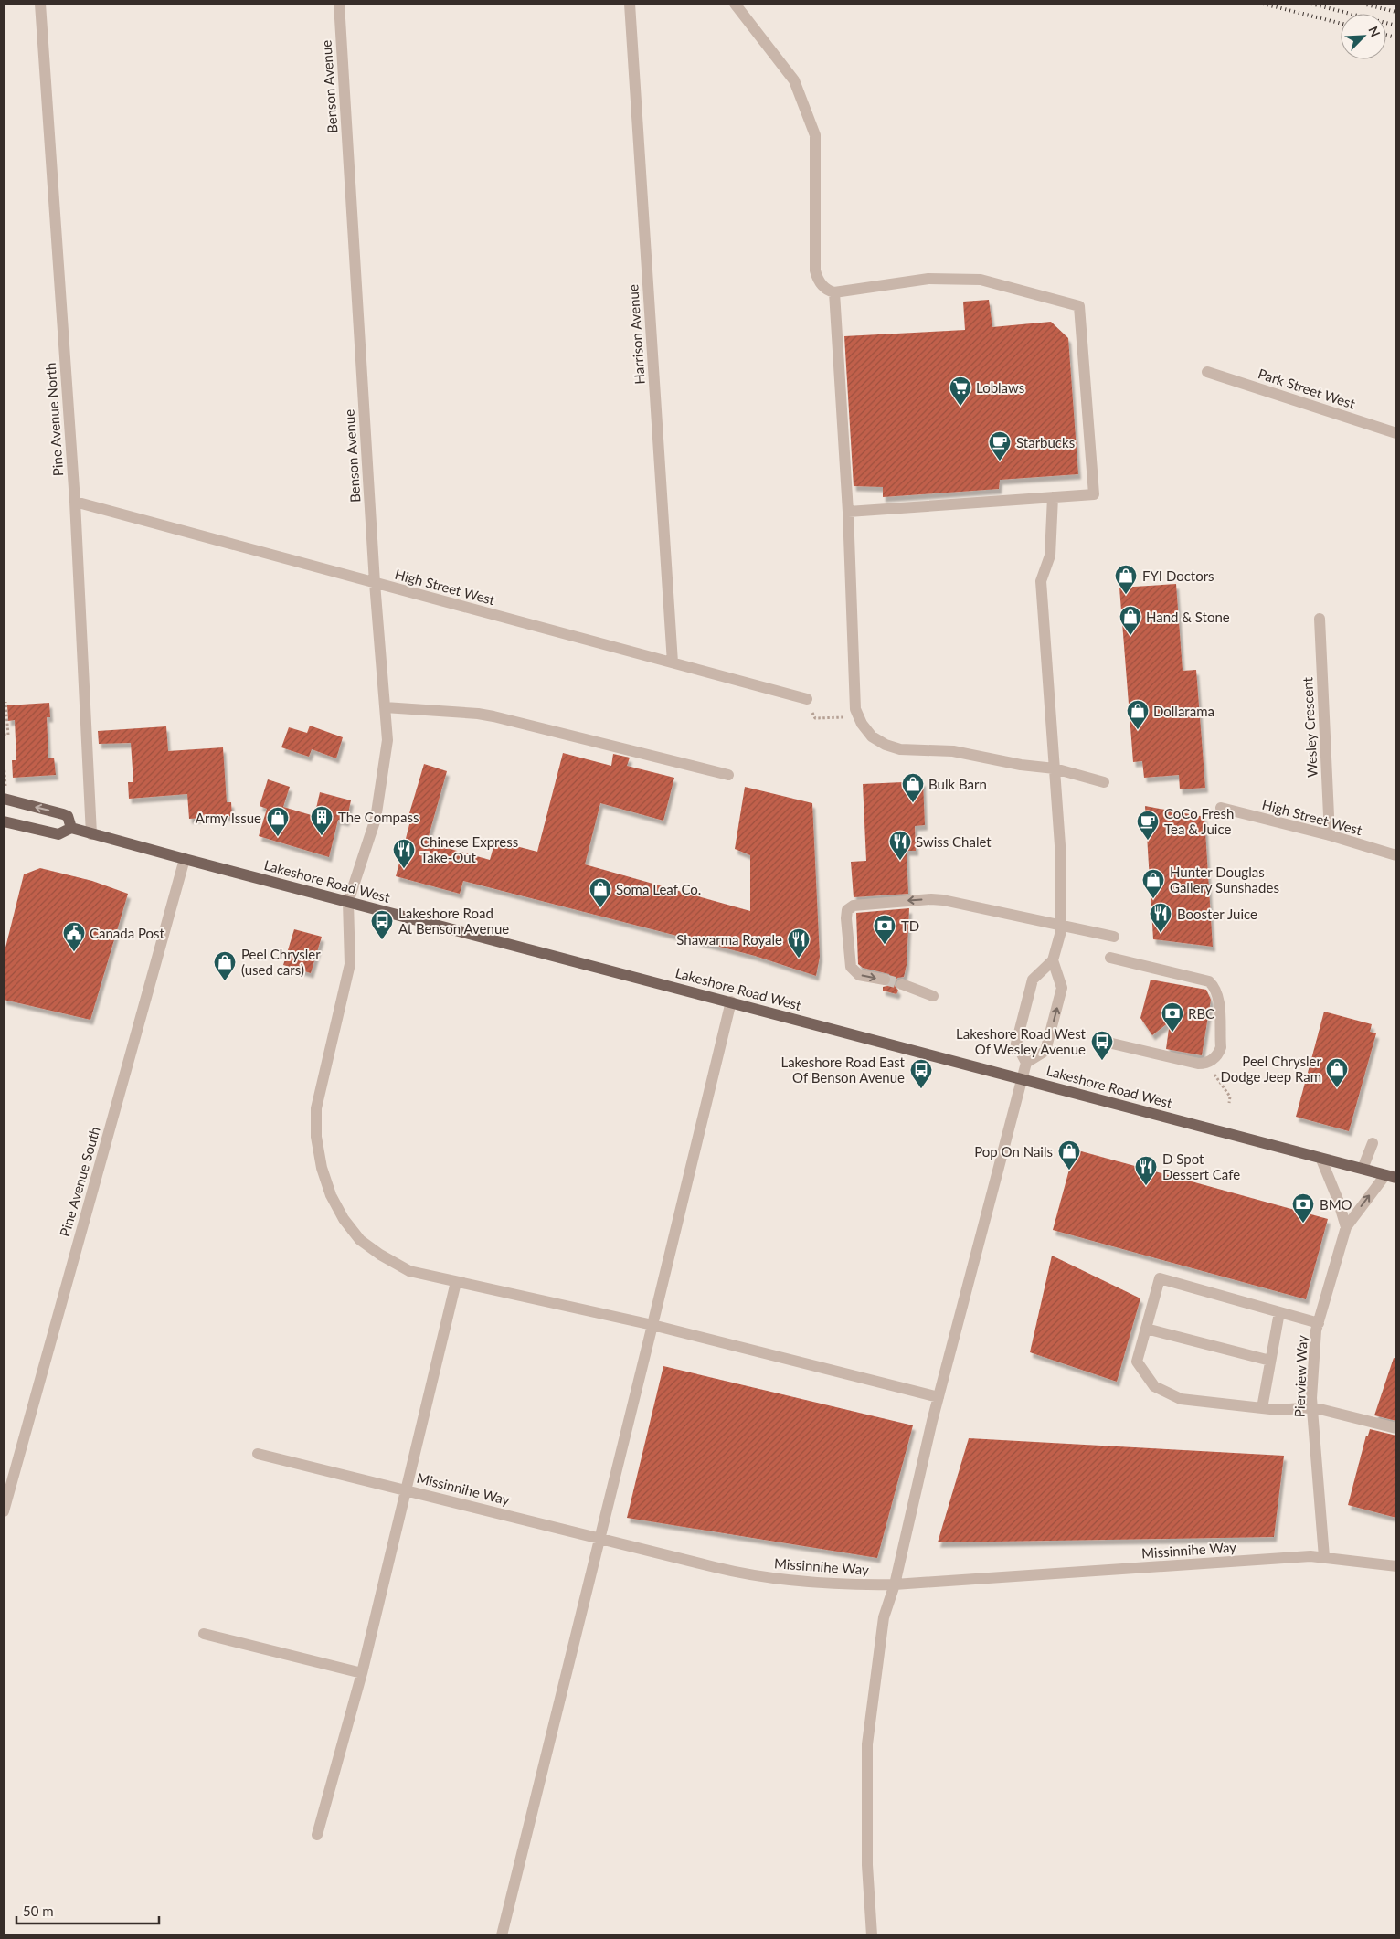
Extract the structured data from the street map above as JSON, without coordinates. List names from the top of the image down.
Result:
{
  "streets": {
    "main road": ["Lakeshore Road West"],
    "street": [
      "Benson Avenue",
      "Harrison Avenue",
      "Park Street West",
      "Pine Avenue North",
      "High Street West",
      "Wesley Crescent",
      "Pine Avenue South",
      "Pierview Way",
      "Missinnihe Way"
    ]
  },
  "crossings": [
    ["Benson Avenue", "High Street West"],
    ["Benson Avenue", "Lakeshore Road West"],
    ["Harrison Avenue", "High Street West"],
    ["Pine Avenue North", "High Street West"],
    ["Pine Avenue North", "Lakeshore Road West"],
    ["High Street West", "Wesley Crescent"],
    ["Lakeshore Road West", "Pine Avenue South"],
    ["Lakeshore Road West", "Pierview Way"],
    ["Pierview Way", "Missinnihe Way"]
  ],
  "places": {
    "supermarket": ["Loblaws"],
    "cafe": ["Starbucks", "CoCo Fresh Tea & Juice"],
    "shop": [
      "FYI Doctors",
      "Hand & Stone",
      "Dollarama",
      "Bulk Barn",
      "Army Issue",
      "Hunter Douglas Gallery Sunshades",
      "Soma Leaf Co.",
      "Peel Chrysler (used cars)",
      "Peel Chrysler Dodge Jeep Ram",
      "Pop On Nails"
    ],
    "building": ["The Compass"],
    "restaurant": [
      "Swiss Chalet",
      "Chinese Express Take-Out",
      "Booster Juice",
      "Shawarma Royale",
      "D Spot Dessert Cafe"
    ],
    "bus stop": ["Lakeshore Road At Benson Avenue", "Lakeshore Road West Of Wesley Avenue", "Lakeshore Road East Of Benson Avenue"],
    "bank": ["TD", "RBC", "BMO"],
    "public building": ["Canada Post"]
  },
  "scale_bar": "50 m",
  "north": "top right"
}
